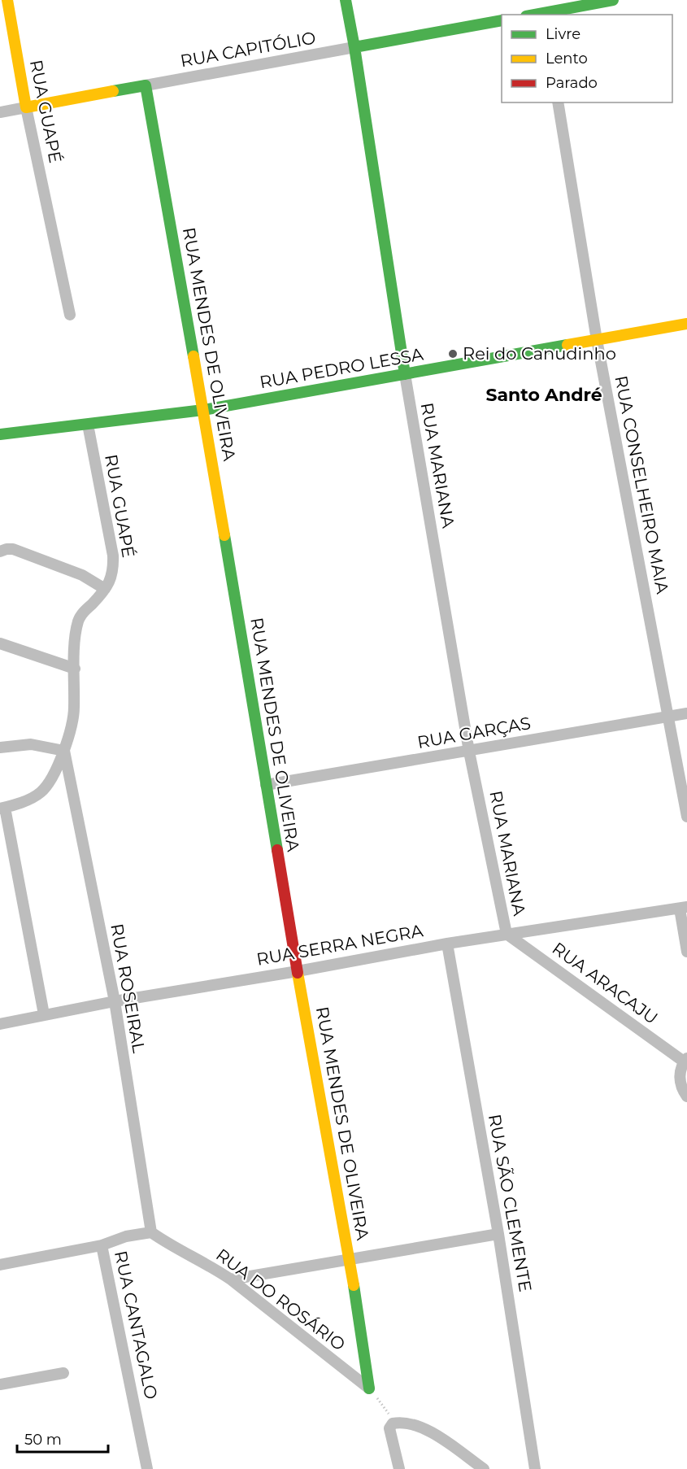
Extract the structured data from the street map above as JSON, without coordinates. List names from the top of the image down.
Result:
{
  "streets": {
    "street": [
      "RUA CAPITÓLIO",
      "RUA GUAPÉ",
      "RUA MENDES DE OLIVEIRA",
      "RUA PEDRO LESSA",
      "RUA MARIANA",
      "RUA CONSELHEIRO MAIA",
      "RUA GARÇAS",
      "RUA SERRA NEGRA",
      "RUA ARACAJU",
      "RUA ROSEIRAL",
      "RUA SÃO CLEMENTE",
      "RUA DO ROSÁRIO",
      "RUA CANTAGALO"
    ]
  },
  "crossings": [
    ["RUA CAPITÓLIO", "RUA GUAPÉ"],
    ["RUA CAPITÓLIO", "RUA MENDES DE OLIVEIRA"],
    ["RUA CAPITÓLIO", "RUA MARIANA"],
    ["RUA GUAPÉ", "RUA PEDRO LESSA"],
    ["RUA GUAPÉ", "RUA ROSEIRAL"],
    ["RUA MENDES DE OLIVEIRA", "RUA PEDRO LESSA"],
    ["RUA MENDES DE OLIVEIRA", "RUA GARÇAS"],
    ["RUA MENDES DE OLIVEIRA", "RUA SERRA NEGRA"],
    ["RUA MENDES DE OLIVEIRA", "RUA DO ROSÁRIO"],
    ["RUA PEDRO LESSA", "RUA MARIANA"],
    ["RUA PEDRO LESSA", "RUA CONSELHEIRO MAIA"],
    ["RUA MARIANA", "RUA GARÇAS"],
    ["RUA MARIANA", "RUA SERRA NEGRA"],
    ["RUA MARIANA", "RUA ARACAJU"],
    ["RUA CONSELHEIRO MAIA", "RUA GARÇAS"],
    ["RUA SERRA NEGRA", "RUA ARACAJU"],
    ["RUA SERRA NEGRA", "RUA ROSEIRAL"],
    ["RUA SERRA NEGRA", "RUA SÃO CLEMENTE"],
    ["RUA ROSEIRAL", "RUA DO ROSÁRIO"]
  ],
  "districts": ["Santo André"],
  "places": ["Rei do Canudinho"],
  "legend": ["Livre", "Lento", "Parado"],
  "scale_bar": "50 m"
}
